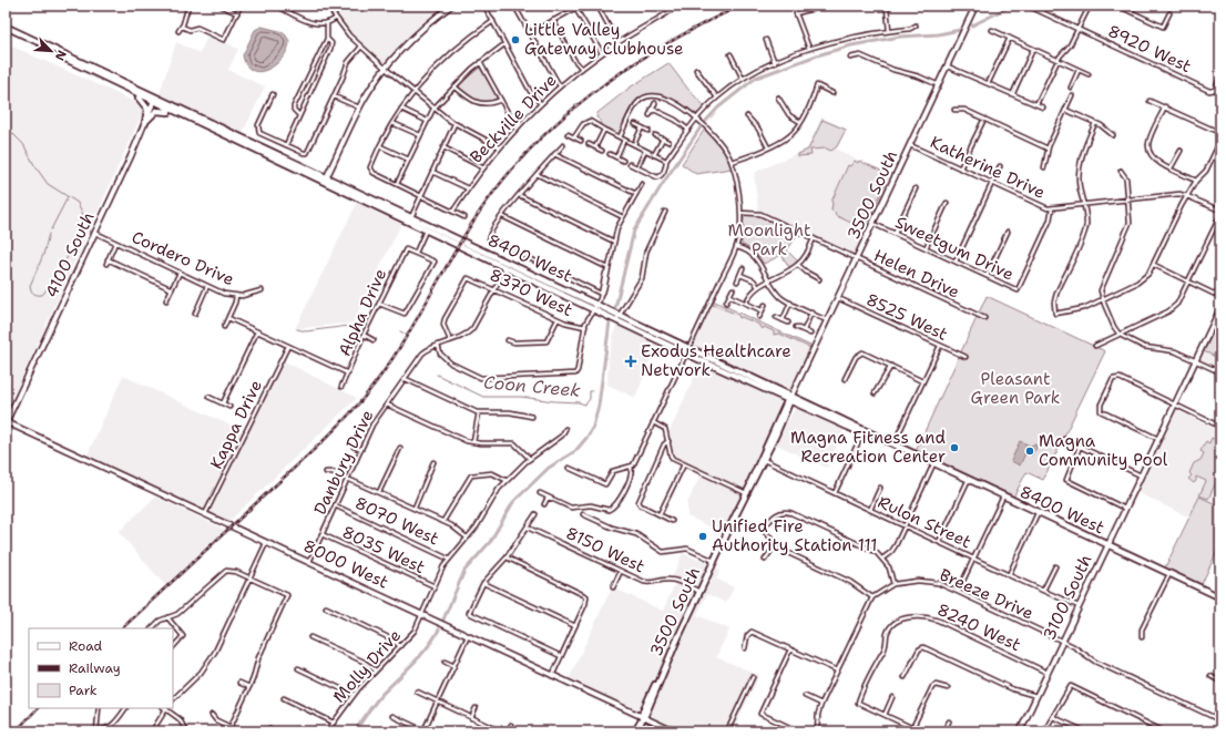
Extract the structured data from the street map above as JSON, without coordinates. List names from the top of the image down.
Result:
{
  "streets": {
    "main road": ["3500 South", "8400 West"],
    "street": [
      "8920 West",
      "Beckville Drive",
      "Katherine Drive",
      "Sweetgum Drive",
      "4100 South",
      "Cordero Drive",
      "Helen Drive",
      "8370 West",
      "Alpha Drive",
      "8525 West",
      "Kappa Drive",
      "Danbury Drive",
      "8070 West",
      "Rulon Street",
      "8035 West",
      "8150 West",
      "8000 West",
      "Breeze Drive",
      "3100 South",
      "8240 West",
      "Molly Drive"
    ]
  },
  "crossings": [
    ["Katherine Drive", "3500 South"],
    ["Katherine Drive", "Sweetgum Drive"],
    ["3500 South", "Sweetgum Drive"],
    ["3500 South", "8400 West"],
    ["3500 South", "Helen Drive"],
    ["3500 South", "8525 West"],
    ["3500 South", "Rulon Street"],
    ["3500 South", "8150 West"],
    ["3500 South", "8000 West"],
    ["4100 South", "Cordero Drive"],
    ["4100 South", "8400 West"],
    ["4100 South", "8000 West"],
    ["8400 West", "Danbury Drive"],
    ["8400 West", "3100 South"],
    ["8370 West", "Danbury Drive"],
    ["Kappa Drive", "8000 West"],
    ["Danbury Drive", "8070 West"],
    ["Danbury Drive", "8035 West"],
    ["Danbury Drive", "8000 West"],
    ["8070 West", "Molly Drive"],
    ["Rulon Street", "3100 South"],
    ["8035 West", "Molly Drive"],
    ["8000 West", "Molly Drive"],
    ["Breeze Drive", "3100 South"],
    ["3100 South", "8240 West"]
  ],
  "water": ["Coon Creek"],
  "parks": ["Moonlight Park", "Pleasant Green Park"],
  "places": {
    "other": [
      "Little Valley Gateway Clubhouse",
      "Magna Fitness and Recreation Center",
      "Magna Community Pool",
      "Unified Fire Authority Station 111"
    ],
    "health": ["Exodus Healthcare Network"]
  },
  "legend": ["Road", "Railway", "Park"],
  "north": "bottom right"
}
